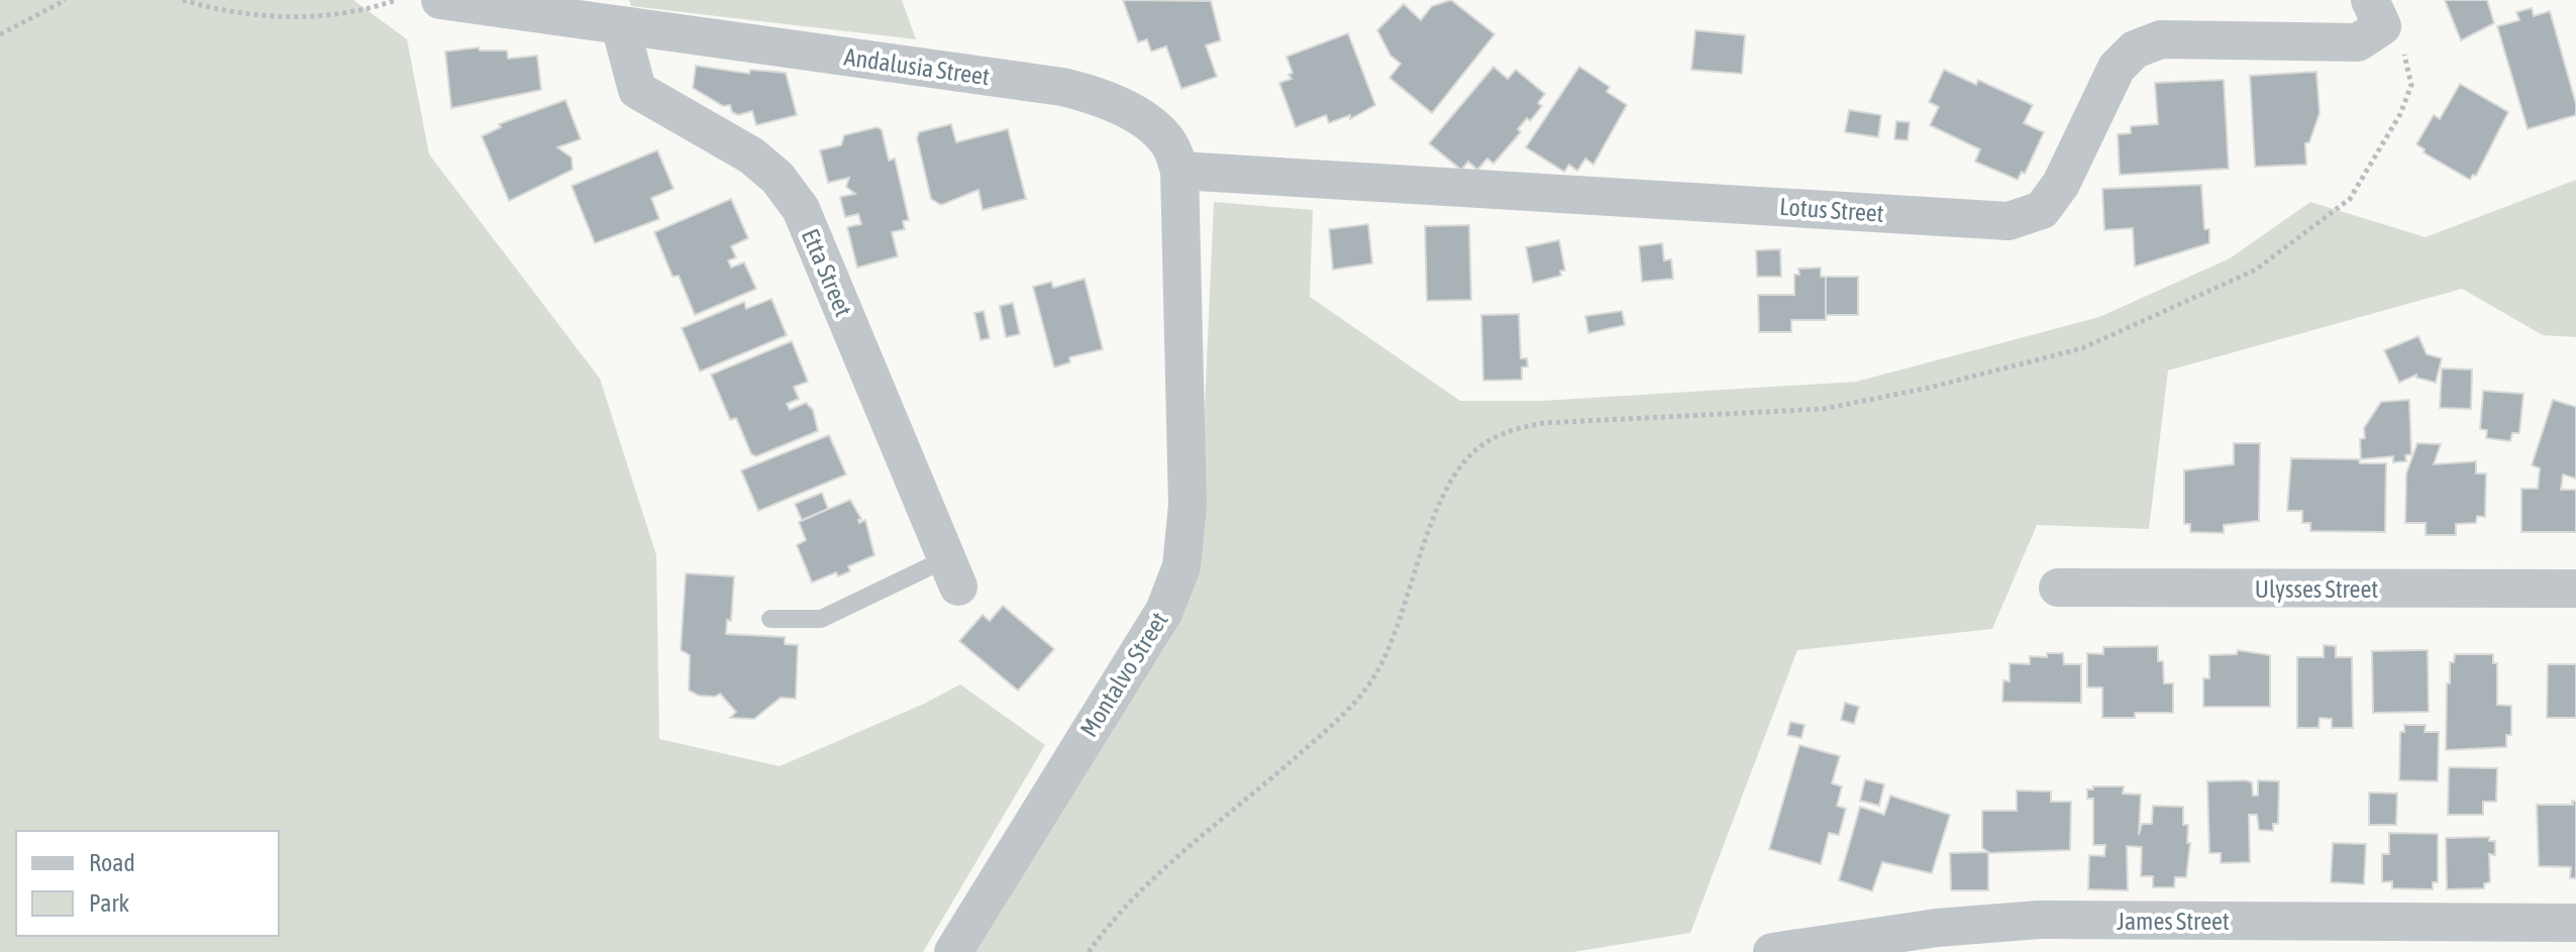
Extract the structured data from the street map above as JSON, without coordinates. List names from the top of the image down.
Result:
{
  "streets": {
    "street": [
      "Andalusia Street",
      "Lotus Street",
      "Etta Street",
      "Ulysses Street",
      "Montalvo Street",
      "James Street"
    ]
  },
  "crossings": [
    ["Andalusia Street", "Lotus Street"],
    ["Andalusia Street", "Etta Street"],
    ["Andalusia Street", "Montalvo Street"],
    ["Lotus Street", "Montalvo Street"]
  ],
  "legend": ["Road", "Park"]
}
